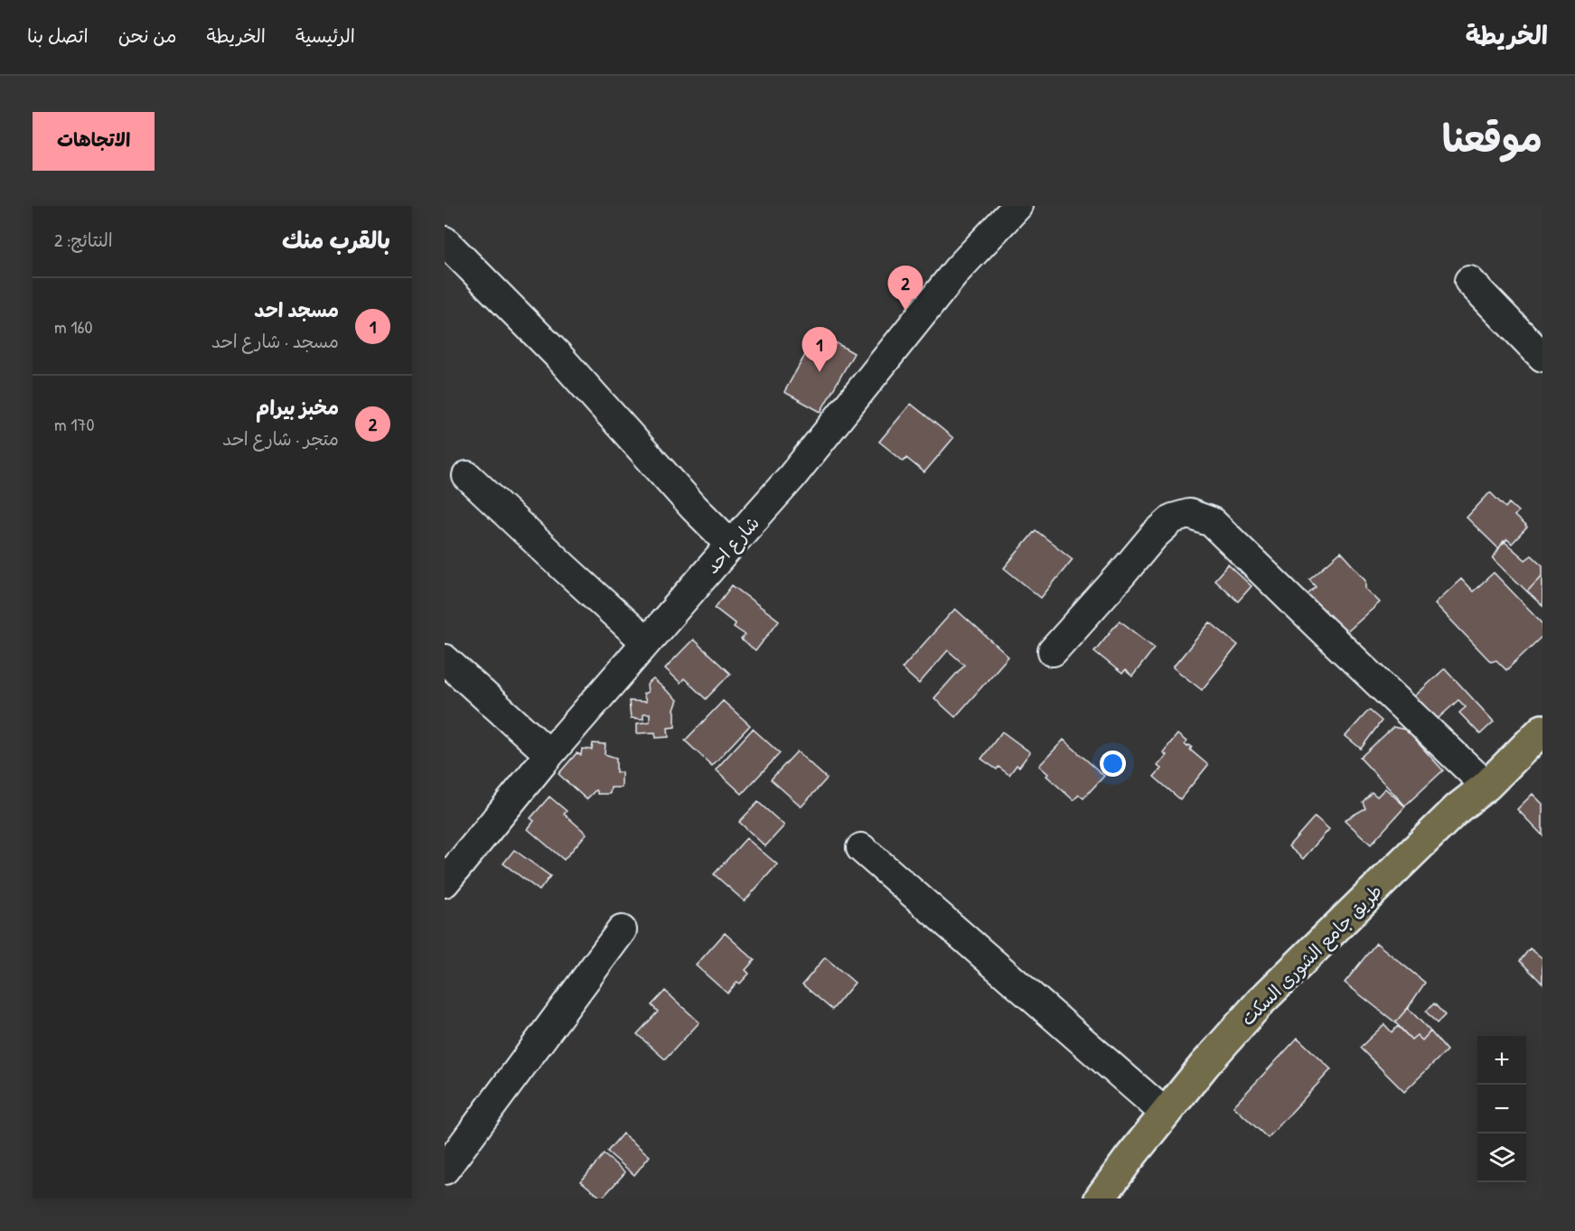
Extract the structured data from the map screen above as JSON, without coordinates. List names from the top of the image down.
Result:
{
  "streets": {
    "main road": ["طريق جامع الشورى السكت"],
    "street": ["شارع احد"]
  },
  "page": {
    "header": "الخريطة",
    "nav": [
      "الرئيسية",
      "الخريطة",
      "من نحن",
      "اتصل بنا"
    ],
    "title": "موقعنا",
    "buttons": "الاتجاهات",
    "heading": ["بالقرب منك", "النتائج: 2"],
    "pins": ["2", "1"],
    "list": [
      {
        "mark": "1",
        "name": "مسجد احد",
        "note": "مسجد · شارع احد",
        "value": "160 m"
      },
      {
        "mark": "2",
        "name": "مخبز بيرام",
        "note": "متجر · شارع احد",
        "value": "170 m"
      }
    ],
    "map_buttons": ["+", "−"]
  }
}
